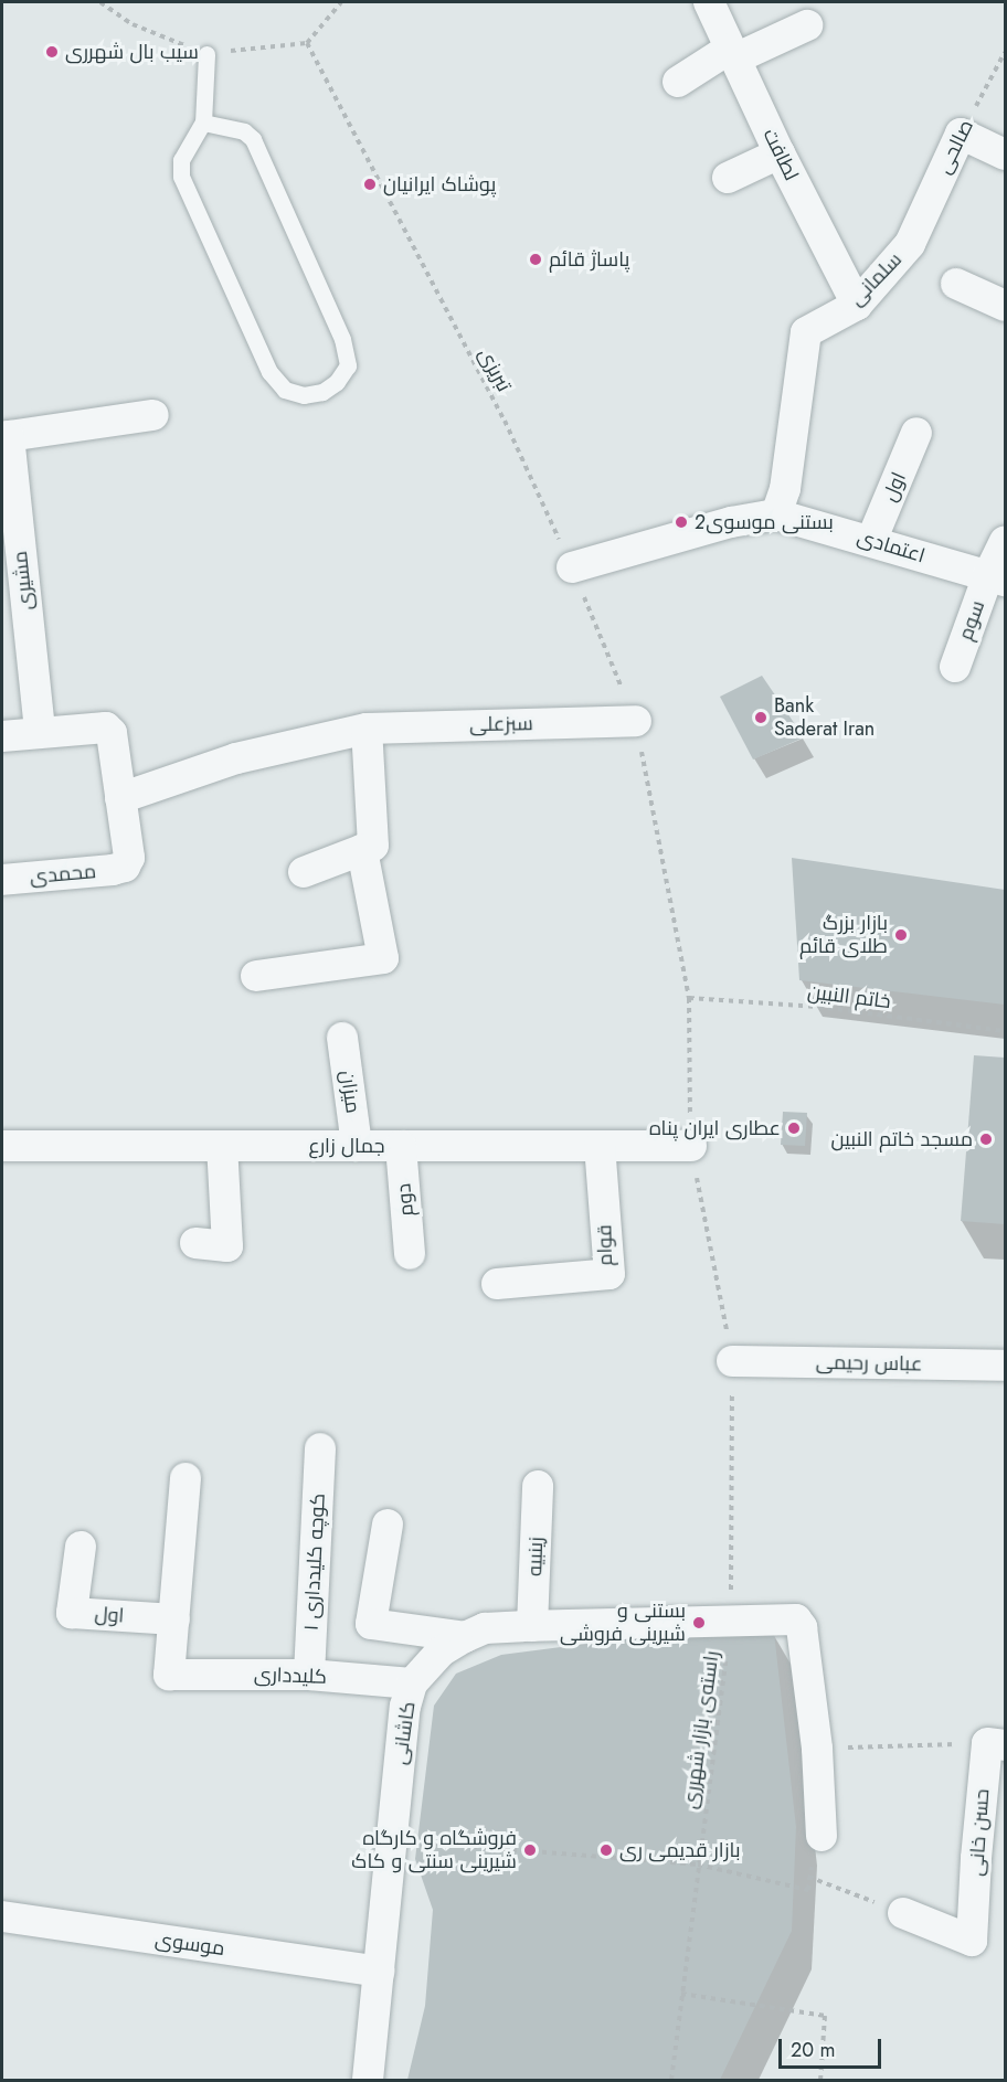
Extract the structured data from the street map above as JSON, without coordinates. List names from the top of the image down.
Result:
{
  "streets": {
    "street": [
      "صالحی",
      "لطافت",
      "سلمانی",
      "اول",
      "اعتمادی",
      "مشیری",
      "سوم",
      "سبزعلی",
      "محمدی",
      "میزان",
      "جمال زارع",
      "دوم",
      "قوام",
      "عباس رحیمی",
      "زینبیه",
      "کوچه کلیدداری ۱",
      "کلیدداری",
      "کاشانی",
      "حسن خانی",
      "موسوی"
    ],
    "path": ["تبریزی", "خاتم النبین", "راسته‌ی بازار شهر‌ری"]
  },
  "crossings": [
    ["صالحی", "سلمانی"],
    ["لطافت", "سلمانی"],
    ["سلمانی", "اعتمادی"],
    ["تبریزی", "اعتمادی"],
    ["تبریزی", "سبزعلی"],
    ["اول", "اعتمادی"],
    ["اول", "کلیدداری"],
    ["اعتمادی", "سوم"],
    ["سبزعلی", "محمدی"],
    ["میزان", "جمال زارع"],
    ["جمال زارع", "دوم"],
    ["جمال زارع", "قوام"],
    ["زینبیه", "کاشانی"],
    ["کوچه کلیدداری ۱", "کلیدداری"],
    ["کلیدداری", "کاشانی"],
    ["راسته‌ی بازار شهر‌ری", "کاشانی"],
    ["کاشانی", "موسوی"]
  ],
  "places": [
    "سیب بال شهرری",
    "پوشاک ایرانیان",
    "پاساژ قائم",
    "بستنی موسوی2",
    "Bank Saderat Iran",
    "بازار بزرگ طلای قائم",
    "عطاری ایران پناه",
    "مسجد خاتم النبین",
    "بستنی و شیرینی فروشی",
    "فروشگاه و کارگاه شیرینی سنتی و کاک",
    "بازار قدیمی ری"
  ],
  "scale_bar": "20 m"
}
